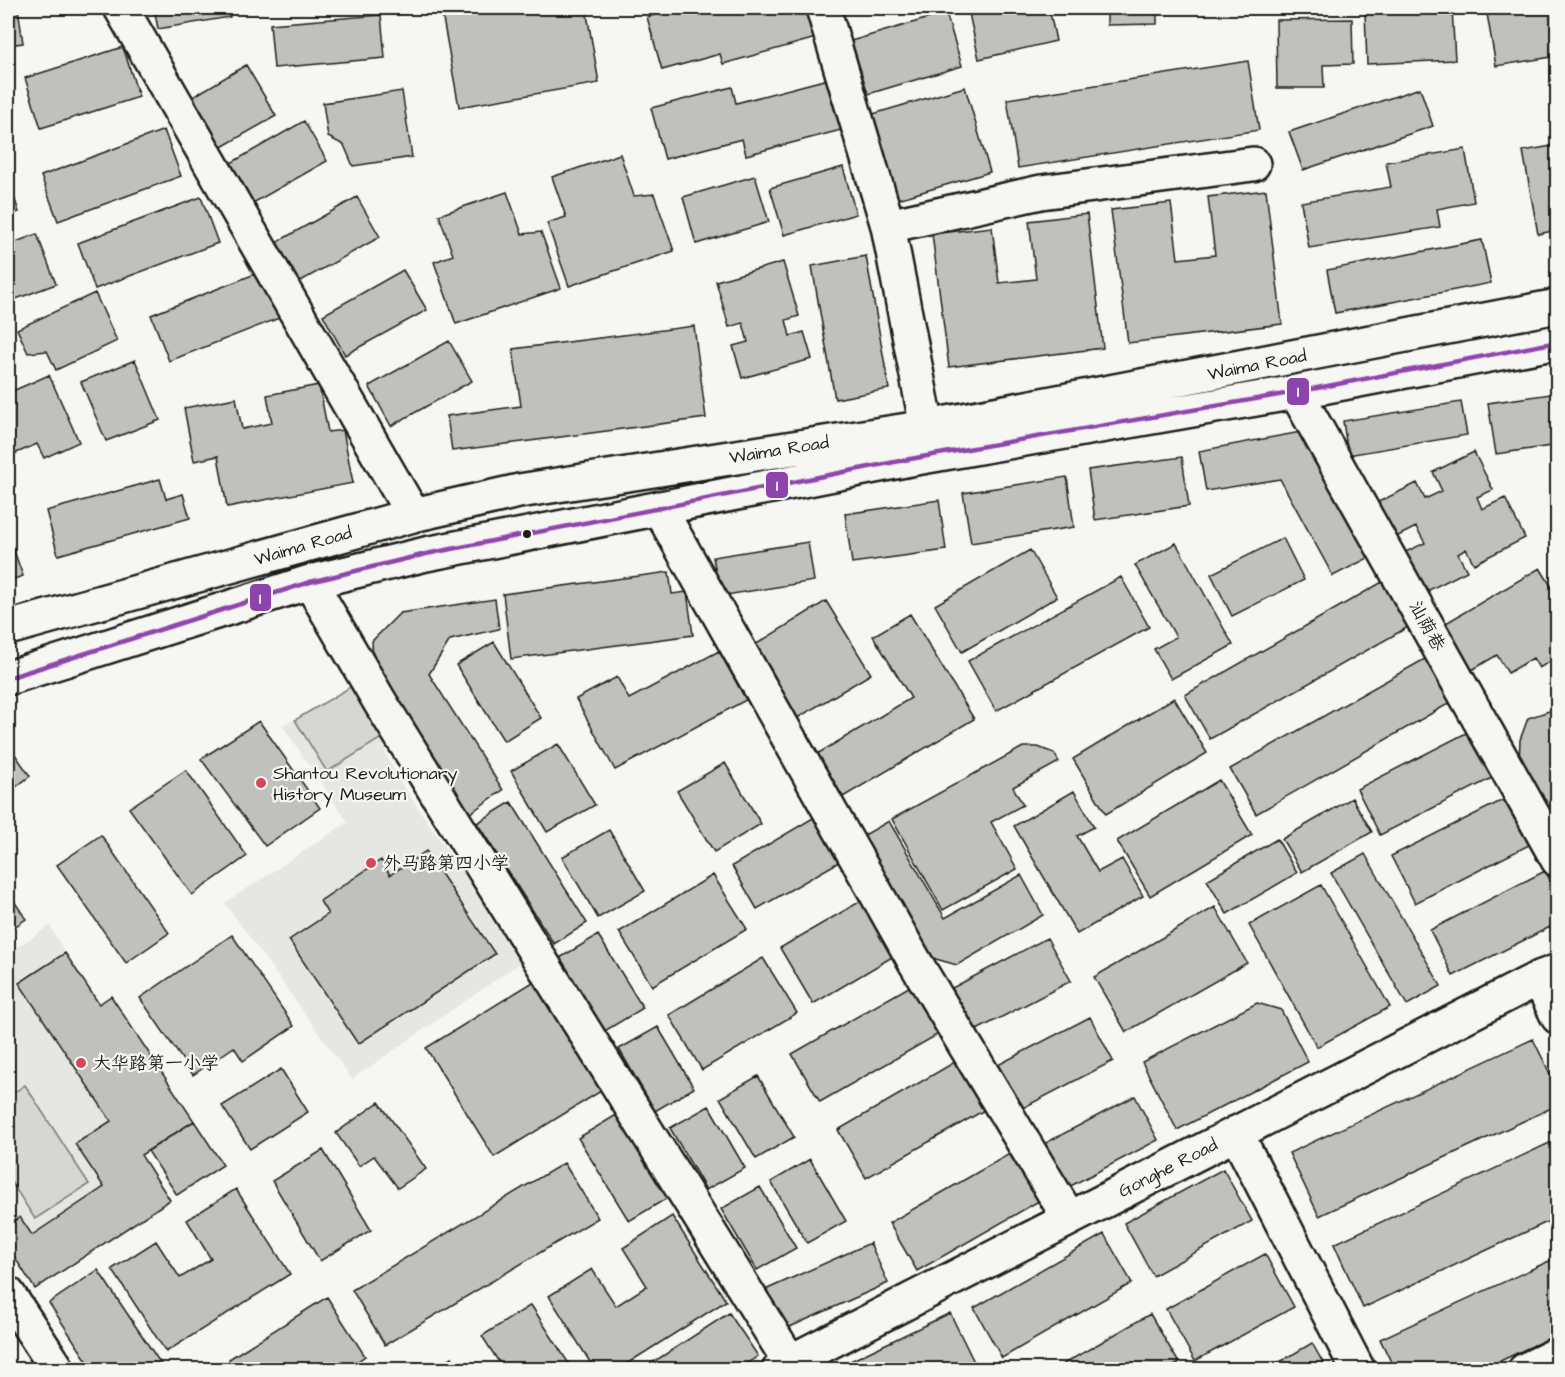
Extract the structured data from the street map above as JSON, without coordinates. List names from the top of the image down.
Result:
{
  "streets": {
    "street": ["Waima Road", "汕荫巷", "Gonghe Road"]
  },
  "crossings": [
    ["Waima Road", "汕荫巷"]
  ],
  "places": ["Shantou Revolutionary History Museum", "外马路第四小学", "大华路第一小学"],
  "lines": ["transit line 1"]
}
